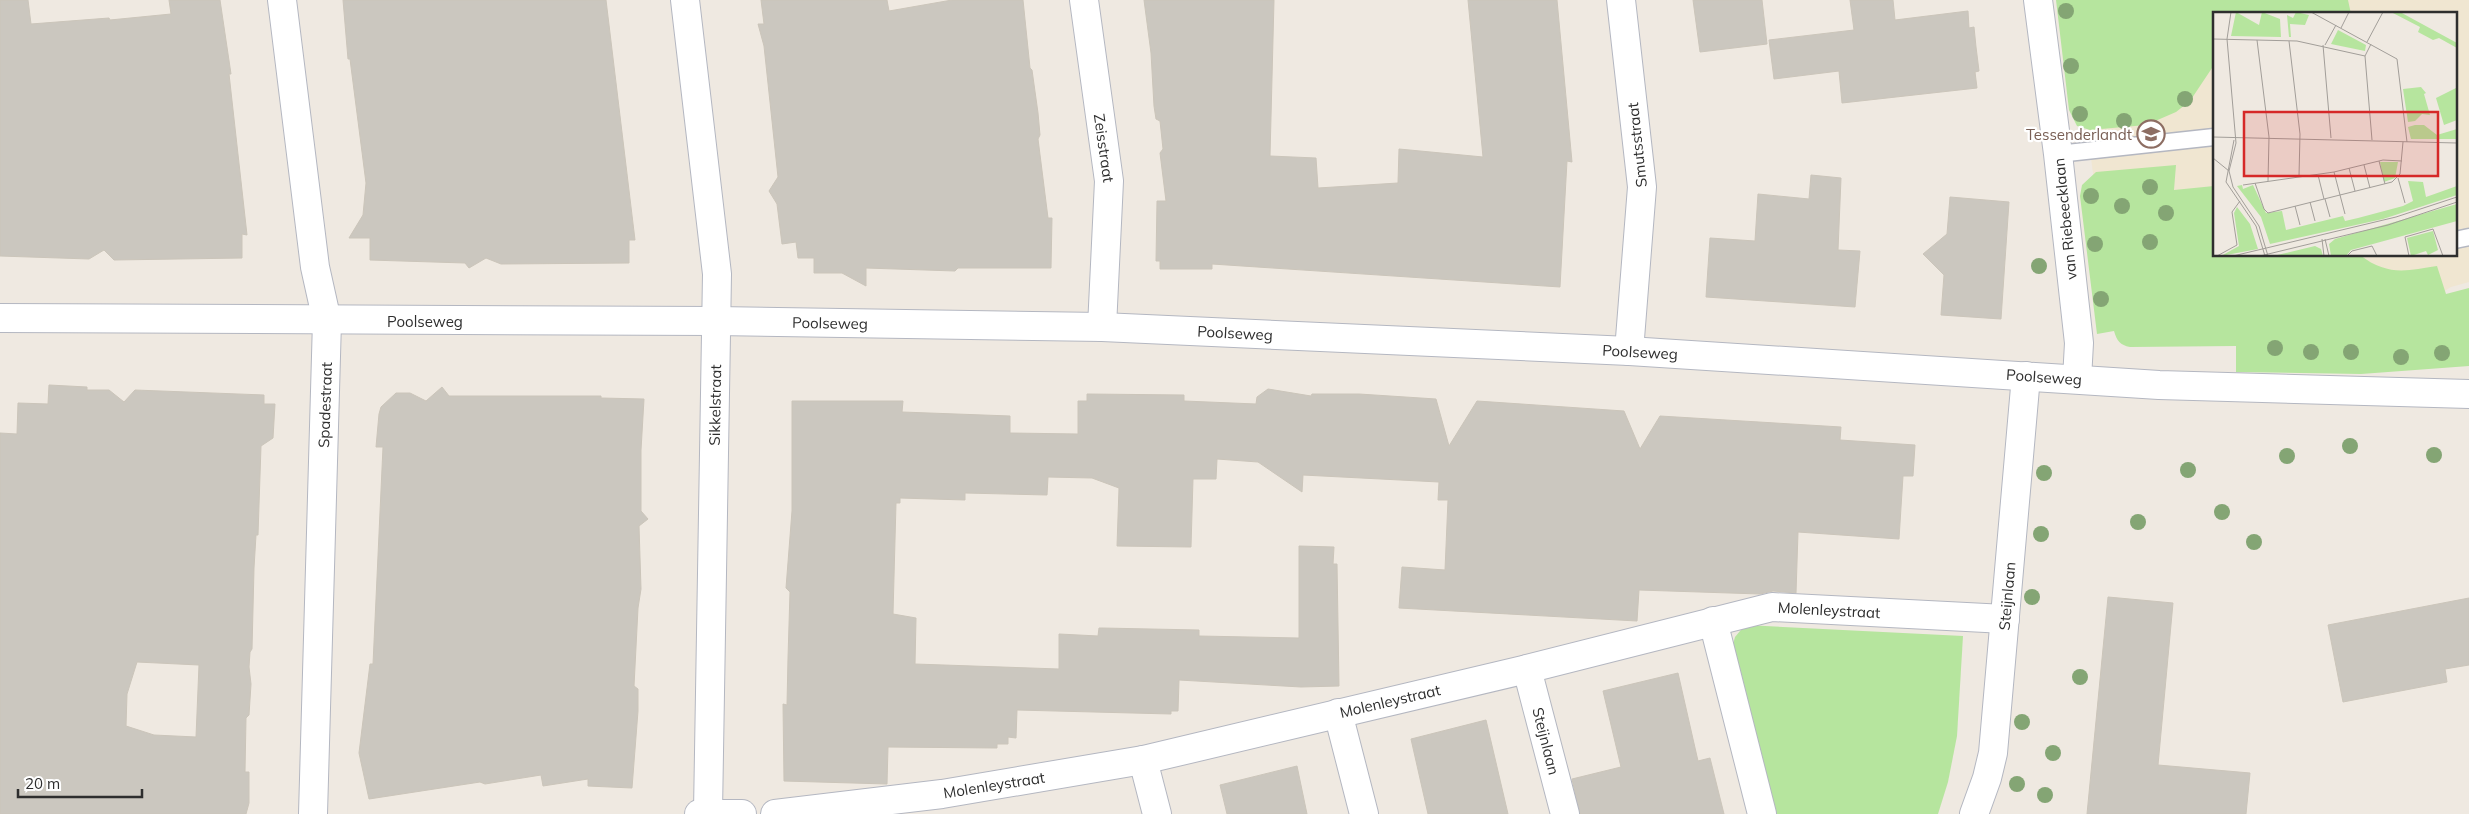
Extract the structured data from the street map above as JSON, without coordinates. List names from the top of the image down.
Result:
{
  "streets": {
    "street": [
      "Smutsstraat",
      "Zeisstraat",
      "van Riebeecklaan",
      "Poolseweg",
      "Spadestraat",
      "Sikkelstraat",
      "Steijnlaan",
      "Molenleystraat"
    ]
  },
  "crossings": [
    ["Smutsstraat", "Poolseweg"],
    ["Zeisstraat", "Poolseweg"],
    ["van Riebeecklaan", "Poolseweg"],
    ["Poolseweg", "Spadestraat"],
    ["Poolseweg", "Sikkelstraat"],
    ["Poolseweg", "Steijnlaan"],
    ["Steijnlaan", "Molenleystraat"]
  ],
  "places": {
    "school or university": ["Tessenderlandt"]
  },
  "scale_bar": "20 m"
}
